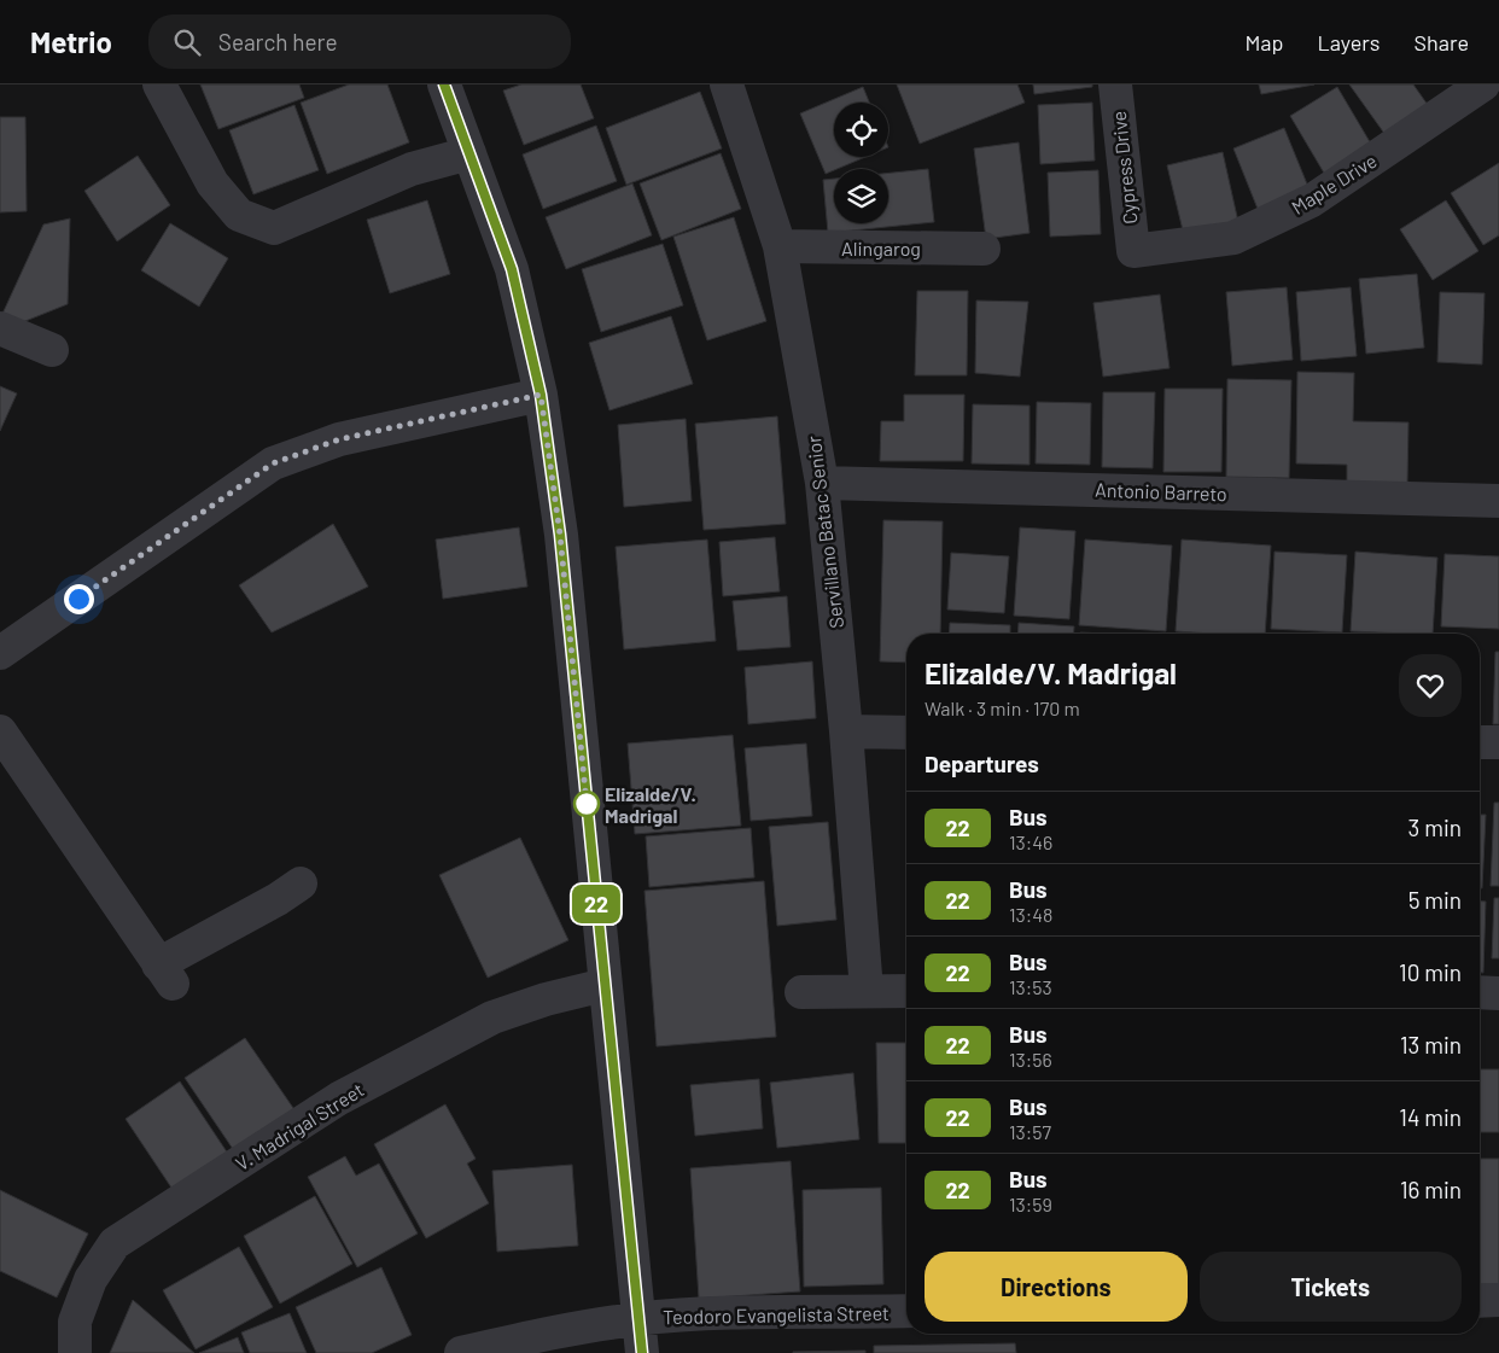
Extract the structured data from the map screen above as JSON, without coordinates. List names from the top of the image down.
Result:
{
  "streets": {
    "street": [
      "Cypress Drive",
      "Maple Drive",
      "Alingarog",
      "Antonio Barreto",
      "Servillano Batac Senior",
      "V. Madrigal Street",
      "Teodoro Evangelista Street"
    ]
  },
  "crossings": [
    ["Cypress Drive", "Maple Drive"],
    ["Alingarog", "Servillano Batac Senior"],
    ["Antonio Barreto", "Servillano Batac Senior"]
  ],
  "places": ["Elizalde/V. Madrigal"],
  "lines": ["bus line 22"],
  "page": {
    "header": "Metrio",
    "search": "Search here",
    "nav": ["Map", "Layers", "Share"],
    "on_map": "22",
    "heading": [
      ["Elizalde/V. Madrigal", "Walk · 3 min · 170 m"],
      "Departures"
    ],
    "list": [
      {
        "mark": "22",
        "name": "Bus",
        "note": "13:46",
        "value": "3 min"
      },
      {
        "mark": "22",
        "name": "Bus",
        "note": "13:48",
        "value": "5 min"
      },
      {
        "mark": "22",
        "name": "Bus",
        "note": "13:53",
        "value": "10 min"
      },
      {
        "mark": "22",
        "name": "Bus",
        "note": "13:56",
        "value": "13 min"
      },
      {
        "mark": "22",
        "name": "Bus",
        "note": "13:57",
        "value": "14 min"
      },
      {
        "mark": "22",
        "name": "Bus",
        "note": "13:59",
        "value": "16 min"
      }
    ],
    "buttons": ["Directions", "Tickets"]
  }
}
